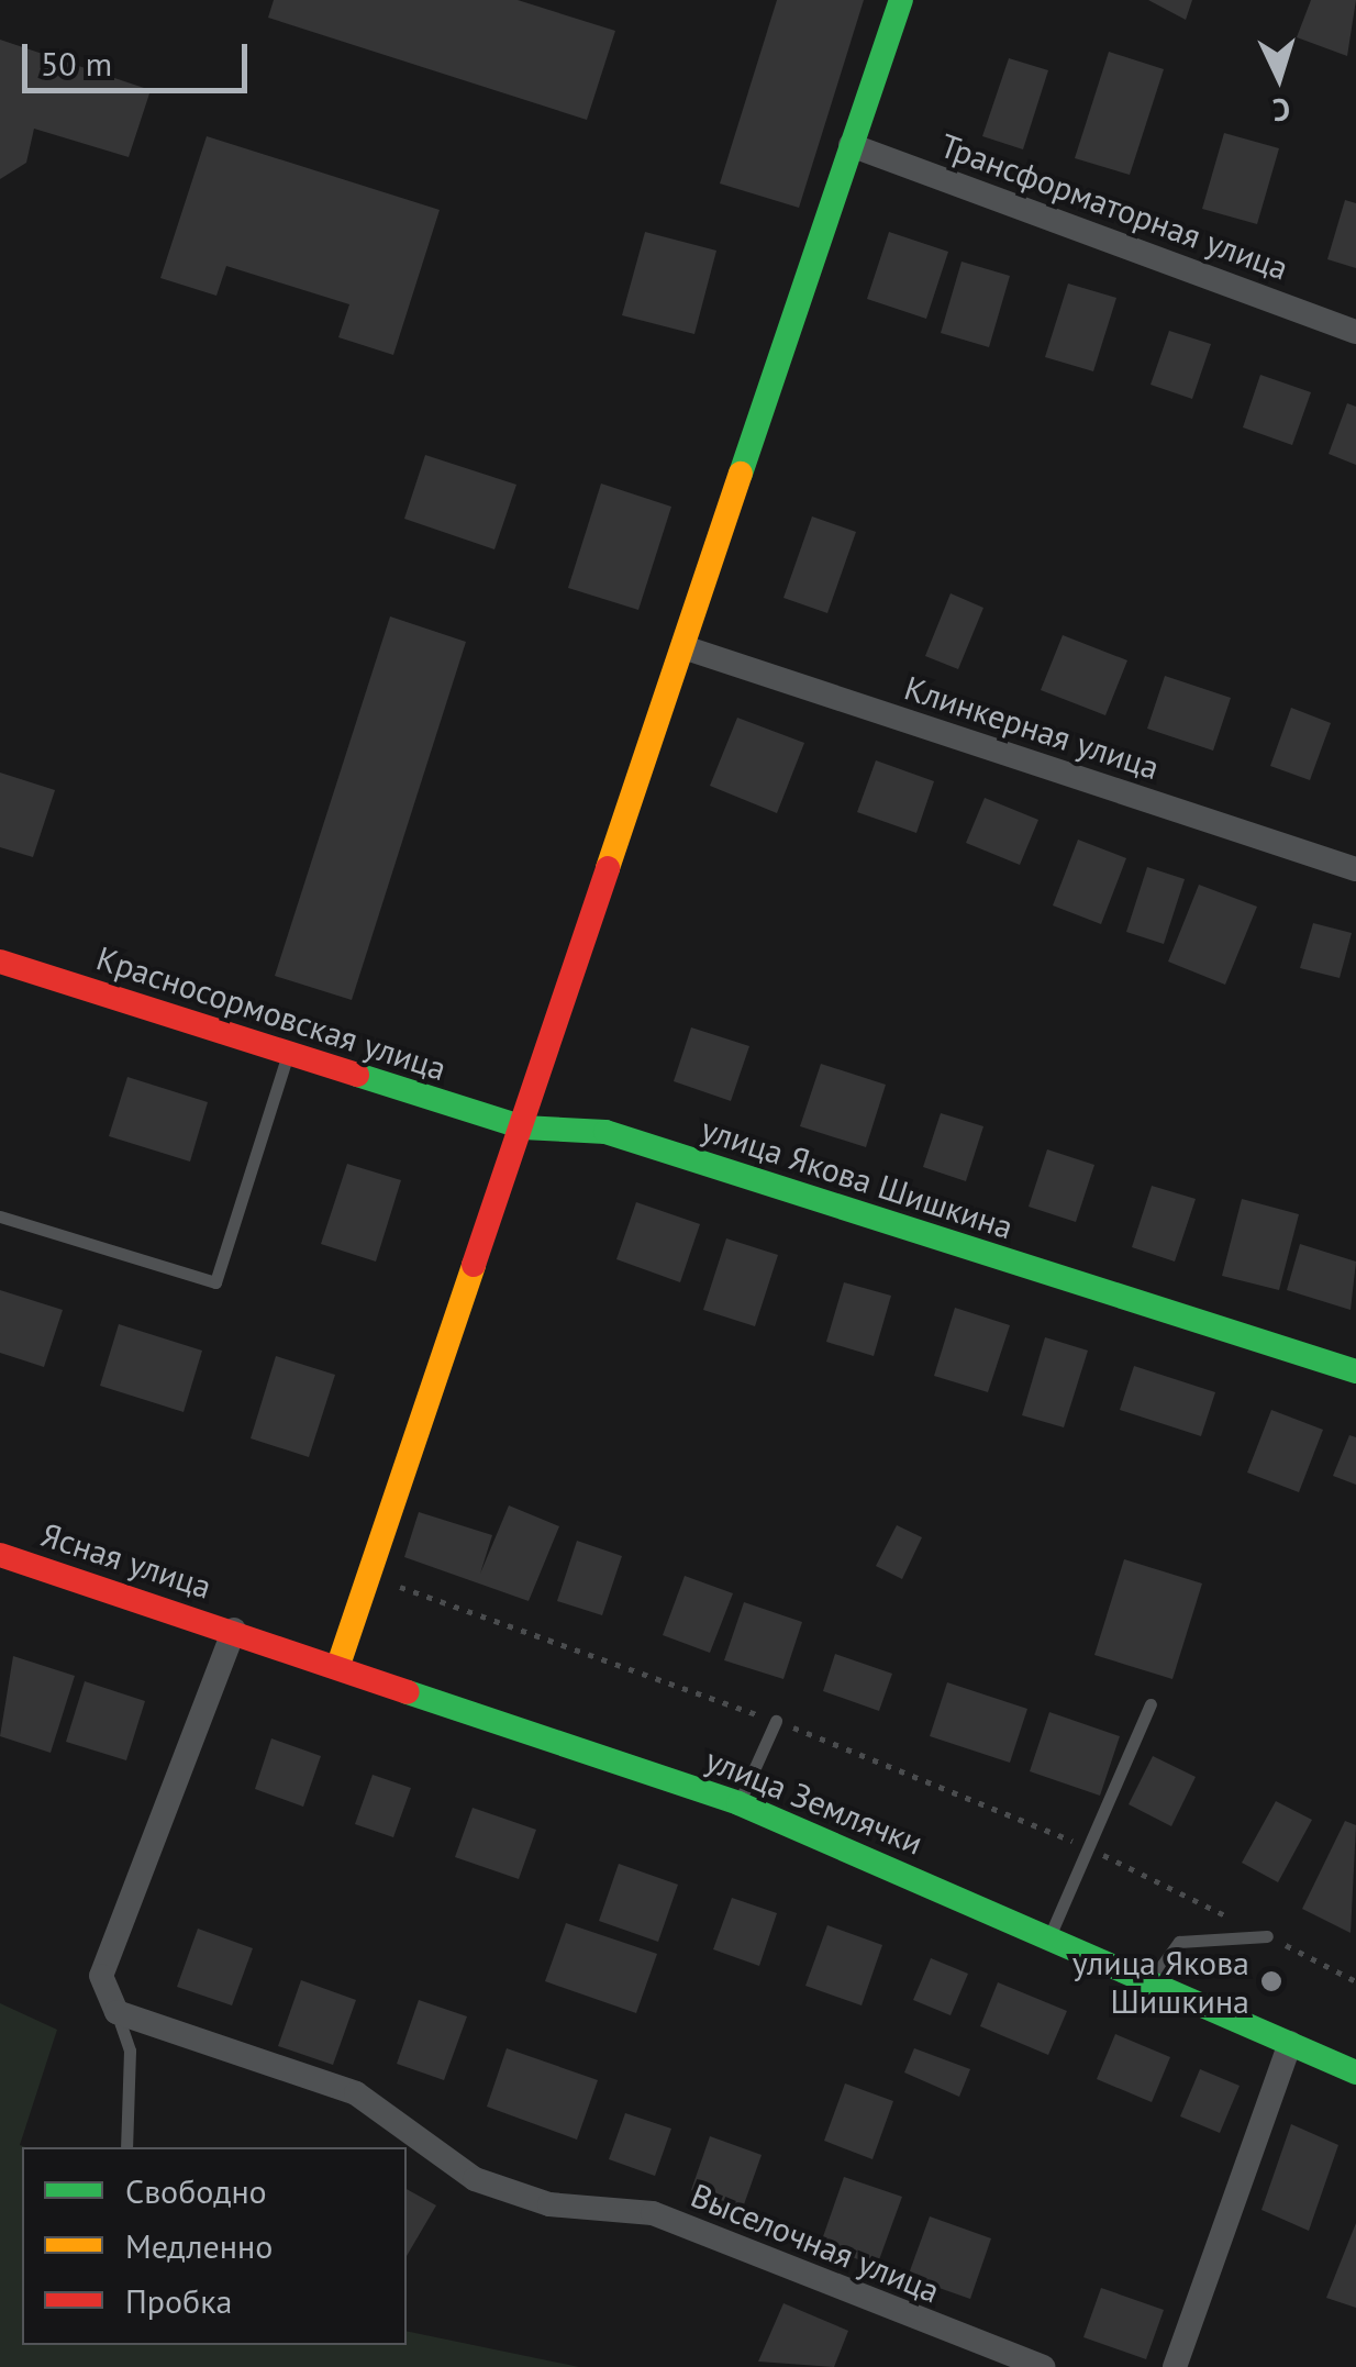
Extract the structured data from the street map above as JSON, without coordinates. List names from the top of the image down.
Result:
{
  "streets": {
    "street": [
      "Трансформаторная улица",
      "Клинкерная улица",
      "Красносормовская улица",
      "улица Якова Шишкина",
      "Ясная улица",
      "улица Землячки",
      "Выселочная улица"
    ]
  },
  "crossings": [
    ["Красносормовская улица", "улица Якова Шишкина"],
    ["Ясная улица", "улица Землячки"]
  ],
  "places": ["улица Якова Шишкина"],
  "legend": ["Свободно", "Медленно", "Пробка"],
  "scale_bar": "50 m",
  "north": "bottom"
}
